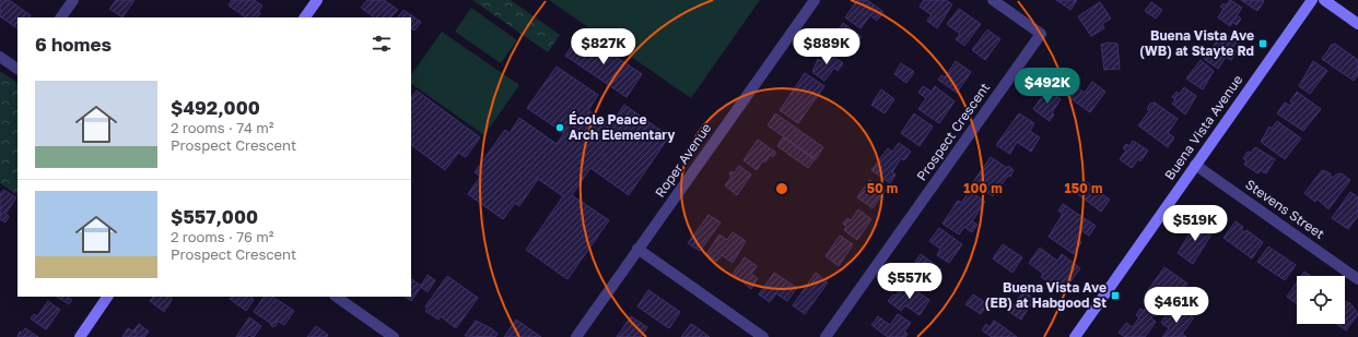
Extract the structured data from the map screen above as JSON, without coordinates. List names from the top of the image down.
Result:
{
  "streets": {
    "street": [
      "Buena Vista Avenue",
      "Prospect Crescent",
      "Roper Avenue",
      "Stevens Street"
    ]
  },
  "crossings": [
    ["Buena Vista Avenue", "Stevens Street"]
  ],
  "places": {
    "transit": ["Buena Vista Ave (WB) at Stayte Rd", "Buena Vista Ave (EB) at Habgood St"],
    "other": ["École Peace Arch Elementary"]
  },
  "page": {
    "heading": "6 homes",
    "price": [
      "$827K",
      "$889K",
      "$492K",
      "$519K",
      "$557K",
      "$461K"
    ],
    "list": [
      {
        "name": "$492,000",
        "note": "2 rooms · 74 m² · Prospect Crescent"
      },
      {
        "name": "$557,000",
        "note": "2 rooms · 76 m² · Prospect Crescent"
      }
    ]
  },
  "rings": ["50 m", "100 m", "150 m"]
}
